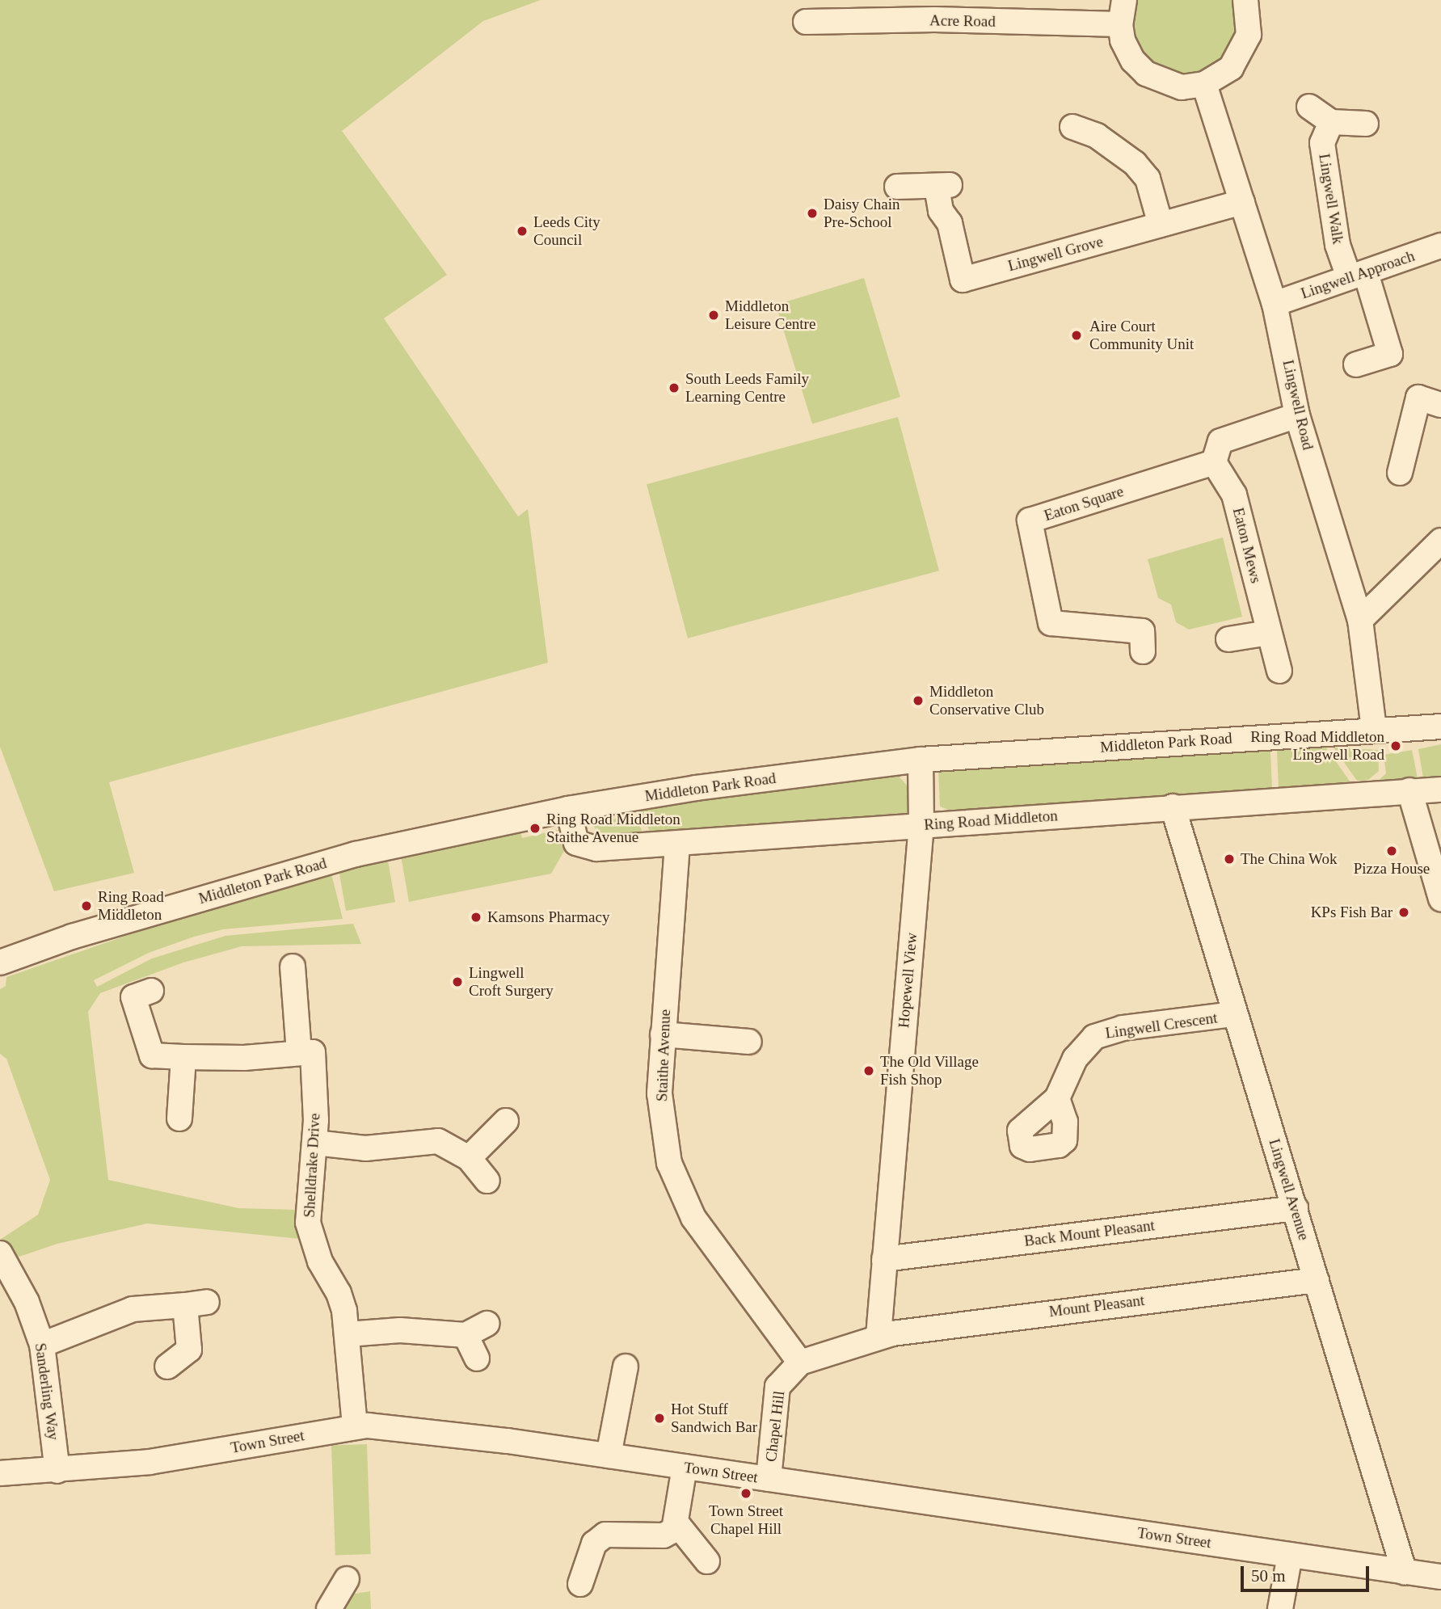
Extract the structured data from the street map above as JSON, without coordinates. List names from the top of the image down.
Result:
{
  "streets": {
    "street": [
      "Acre Road",
      "Lingwell Walk",
      "Lingwell Grove",
      "Lingwell Approach",
      "Lingwell Road",
      "Eaton Square",
      "Eaton Mews",
      "Middleton Park Road",
      "Ring Road Middleton",
      "Hopewell View",
      "Lingwell Crescent",
      "Staithe Avenue",
      "Shelldrake Drive",
      "Lingwell Avenue",
      "Back Mount Pleasant",
      "Mount Pleasant",
      "Sanderling Way",
      "Chapel Hill",
      "Town Street"
    ]
  },
  "crossings": [
    ["Lingwell Walk", "Lingwell Approach"],
    ["Lingwell Grove", "Lingwell Road"],
    ["Lingwell Approach", "Lingwell Road"],
    ["Lingwell Road", "Middleton Park Road"],
    ["Eaton Square", "Eaton Mews"],
    ["Middleton Park Road", "Ring Road Middleton"],
    ["Middleton Park Road", "Hopewell View"],
    ["Ring Road Middleton", "Hopewell View"],
    ["Ring Road Middleton", "Staithe Avenue"],
    ["Ring Road Middleton", "Lingwell Avenue"],
    ["Hopewell View", "Back Mount Pleasant"],
    ["Hopewell View", "Mount Pleasant"],
    ["Hopewell View", "Chapel Hill"],
    ["Lingwell Crescent", "Lingwell Avenue"],
    ["Staithe Avenue", "Chapel Hill"],
    ["Shelldrake Drive", "Town Street"],
    ["Lingwell Avenue", "Back Mount Pleasant"],
    ["Lingwell Avenue", "Mount Pleasant"],
    ["Lingwell Avenue", "Town Street"],
    ["Mount Pleasant", "Chapel Hill"],
    ["Sanderling Way", "Town Street"],
    ["Chapel Hill", "Town Street"]
  ],
  "places": [
    "Daisy Chain Pre-School",
    "Leeds City Council",
    "Middleton Leisure Centre",
    "Aire Court Community Unit",
    "South Leeds Family Learning Centre",
    "Middleton Conservative Club",
    "Ring Road Middleton Lingwell Road",
    "Ring Road Middleton Staithe Avenue",
    "Pizza House",
    "The China Wok",
    "Ring Road Middleton",
    "KPs Fish Bar",
    "Kamsons Pharmacy",
    "Lingwell Croft Surgery",
    "The Old Village Fish Shop",
    "Hot Stuff Sandwich Bar",
    "Town Street Chapel Hill"
  ],
  "scale_bar": "50 m"
}
